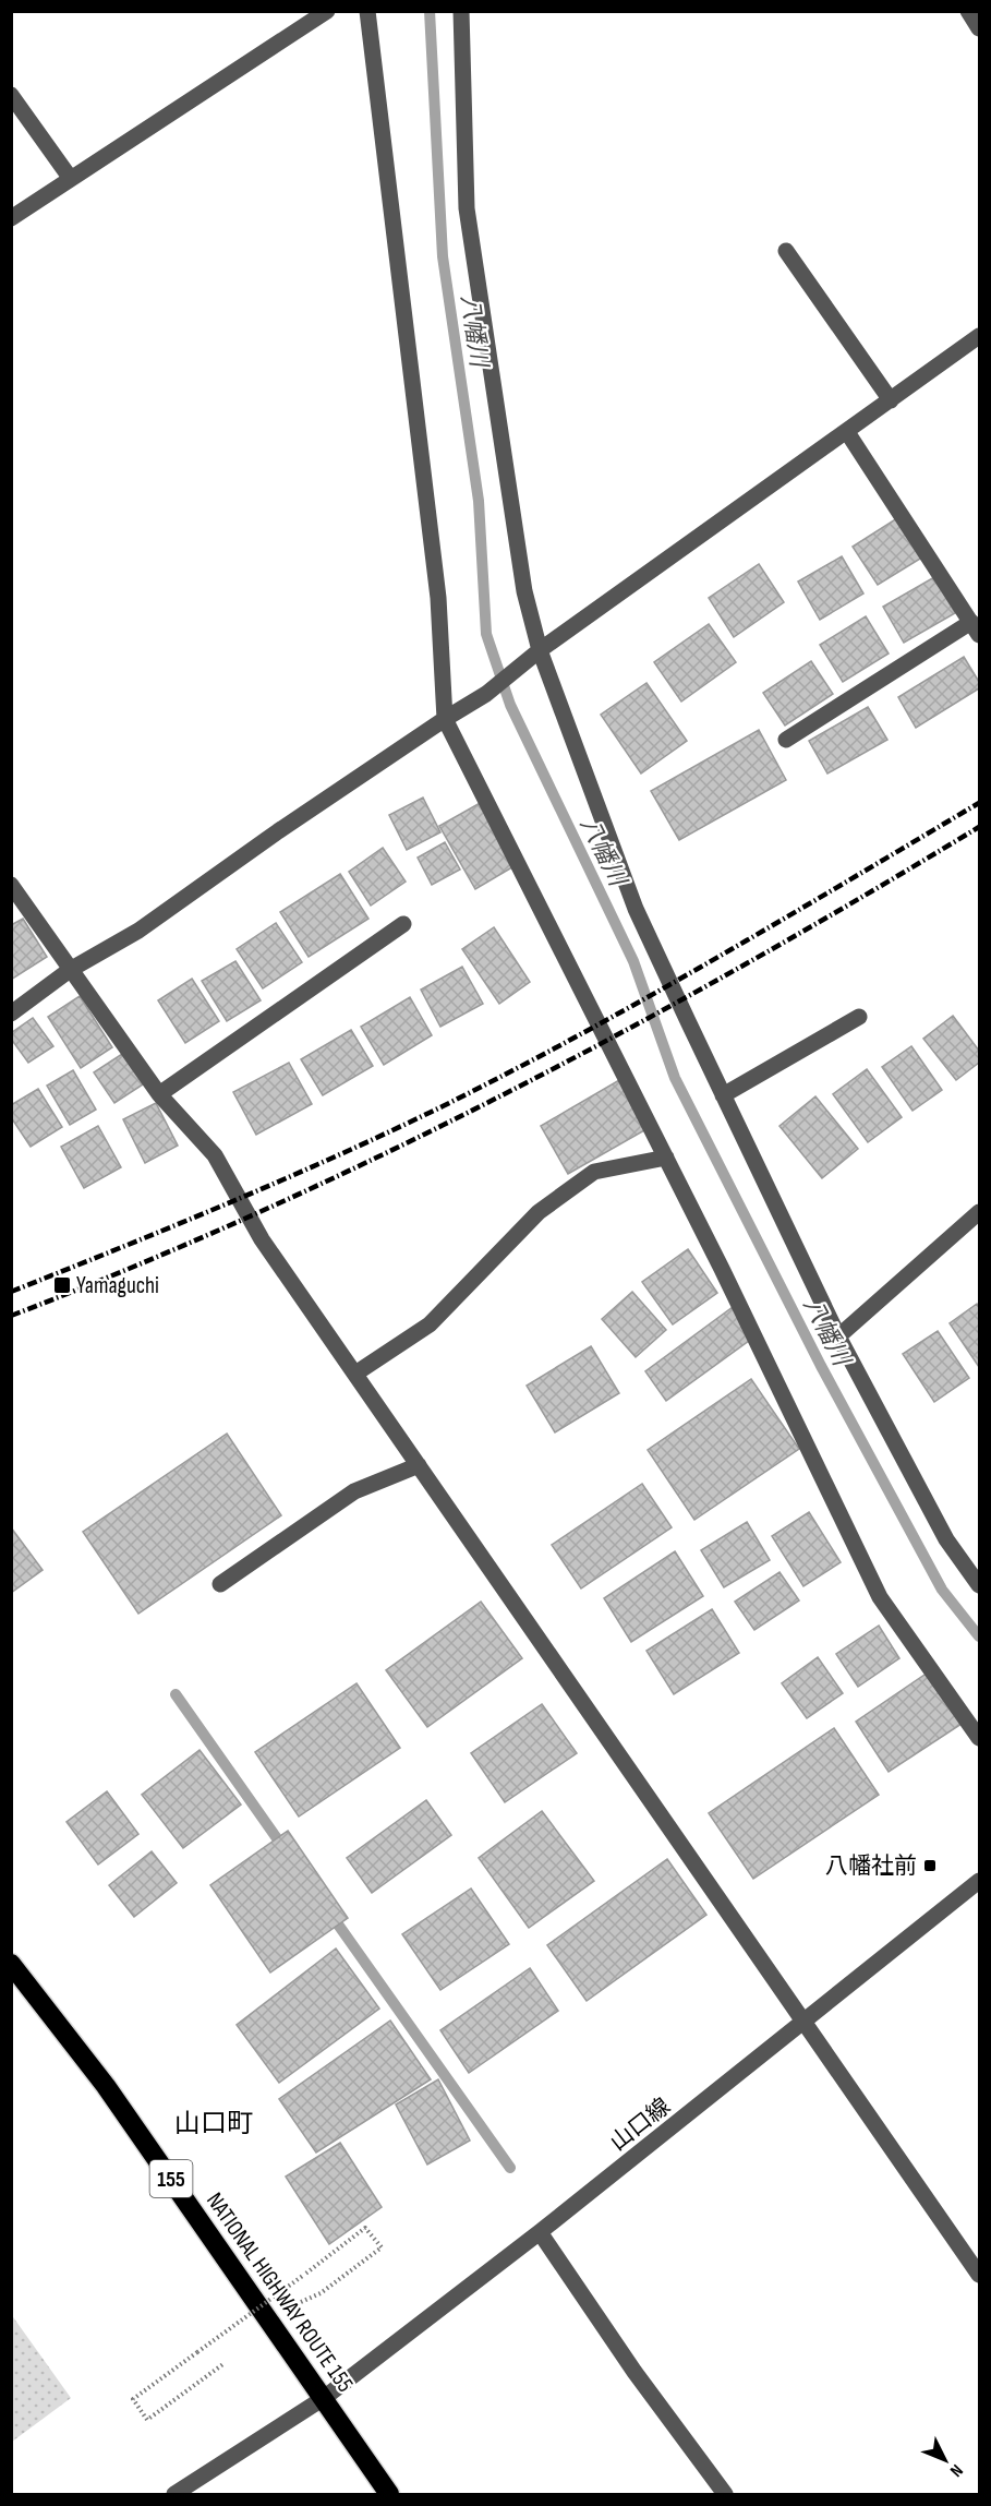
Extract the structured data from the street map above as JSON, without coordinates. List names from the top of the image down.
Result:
{
  "streets": {
    "highway": ["155", "NATIONAL HIGHWAY ROUTE 155"],
    "street": ["山口線"]
  },
  "crossings": [
    ["山口線", "NATIONAL HIGHWAY ROUTE 155"]
  ],
  "districts": ["山口町"],
  "water": ["八幡川"],
  "places": {
    "transit": ["Yamaguchi", "八幡社前"]
  },
  "north": "bottom right"
}
